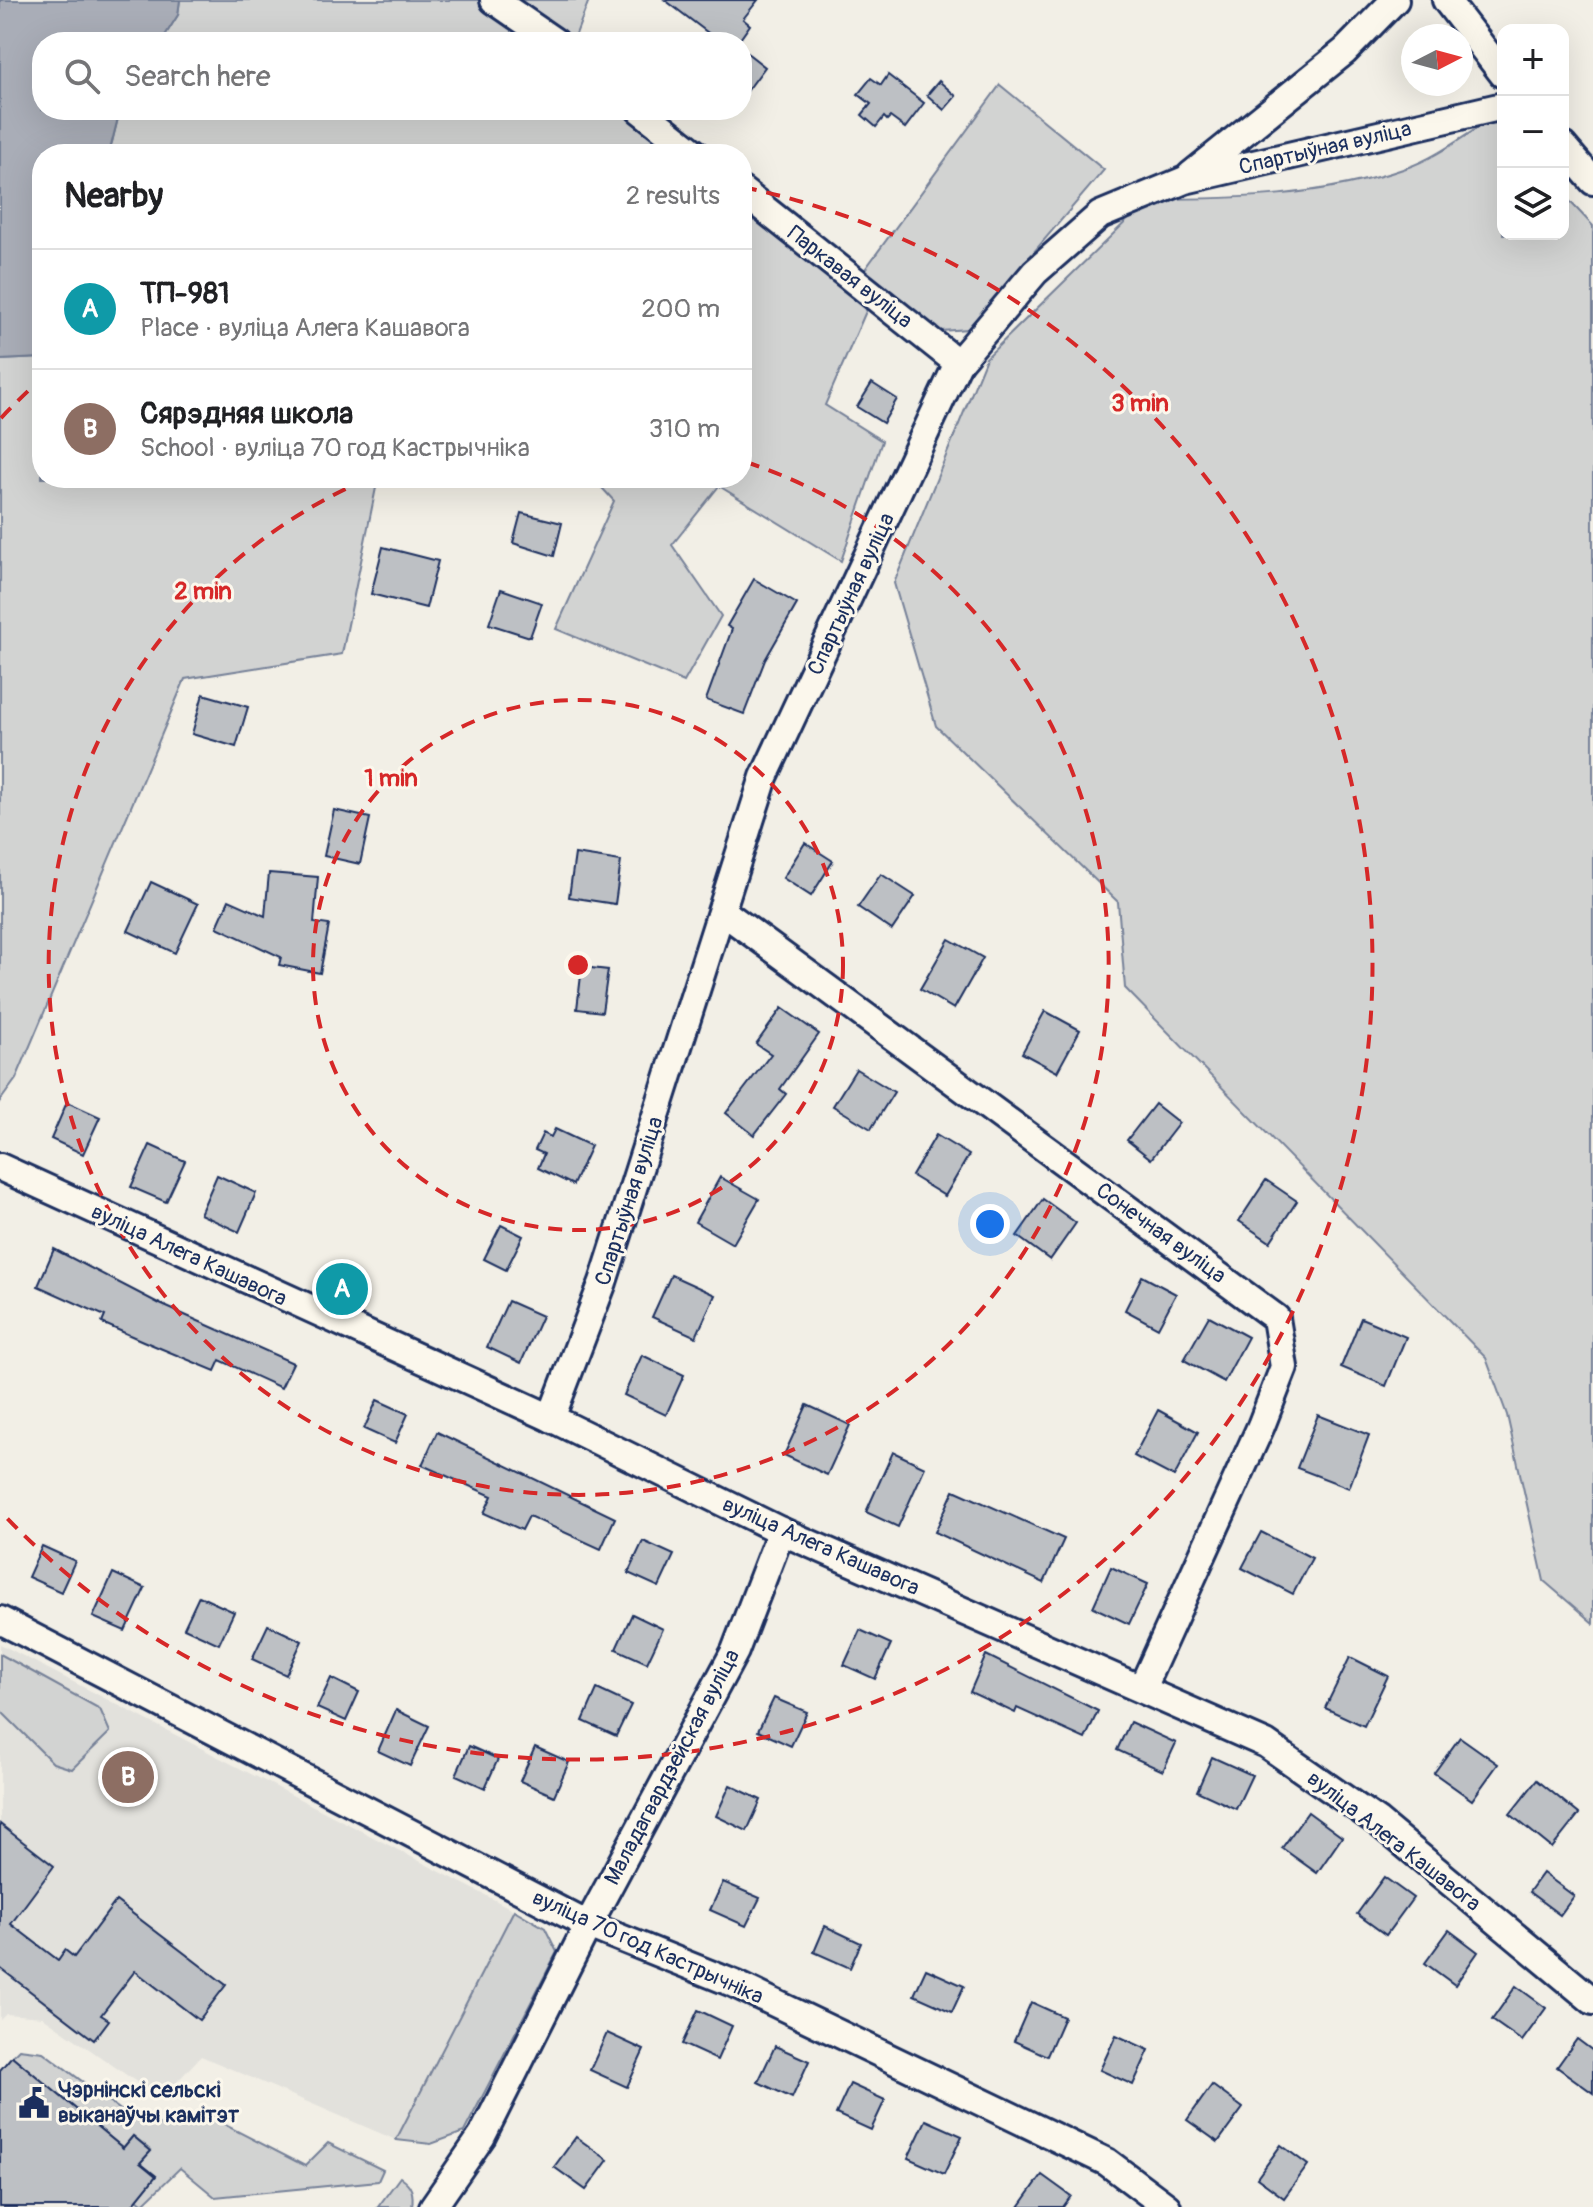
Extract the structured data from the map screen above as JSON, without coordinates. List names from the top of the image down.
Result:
{
  "streets": {
    "street": [
      "Спартыўная вуліца",
      "Паркавая вуліца",
      "Сонечная вуліца",
      "вуліца Алега Кашавога",
      "Маладагвардзейская вуліца",
      "вуліца 70 год Кастрычніка"
    ]
  },
  "crossings": [
    ["Спартыўная вуліца", "Паркавая вуліца"],
    ["Спартыўная вуліца", "Сонечная вуліца"],
    ["Спартыўная вуліца", "вуліца Алега Кашавога"],
    ["Сонечная вуліца", "вуліца Алега Кашавога"],
    ["вуліца Алега Кашавога", "Маладагвардзейская вуліца"],
    ["Маладагвардзейская вуліца", "вуліца 70 год Кастрычніка"]
  ],
  "places": {
    "public building": ["Чэрнінскі сельскі выканаўчы камітэт"]
  },
  "north": "right",
  "page": {
    "map_buttons": ["+", "−"],
    "search": "Search here",
    "heading": ["Nearby", "2 results"],
    "list": [
      {
        "mark": "A",
        "name": "ТП-981",
        "note": "Place · вуліца Алега Кашавога",
        "value": "200 m"
      },
      {
        "mark": "B",
        "name": "Сярэдняя школа",
        "note": "School · вуліца 70 год Кастрычніка",
        "value": "310 m"
      }
    ],
    "pins": ["A", "B"]
  },
  "rings": ["3 min", "2 min", "1 min"]
}
